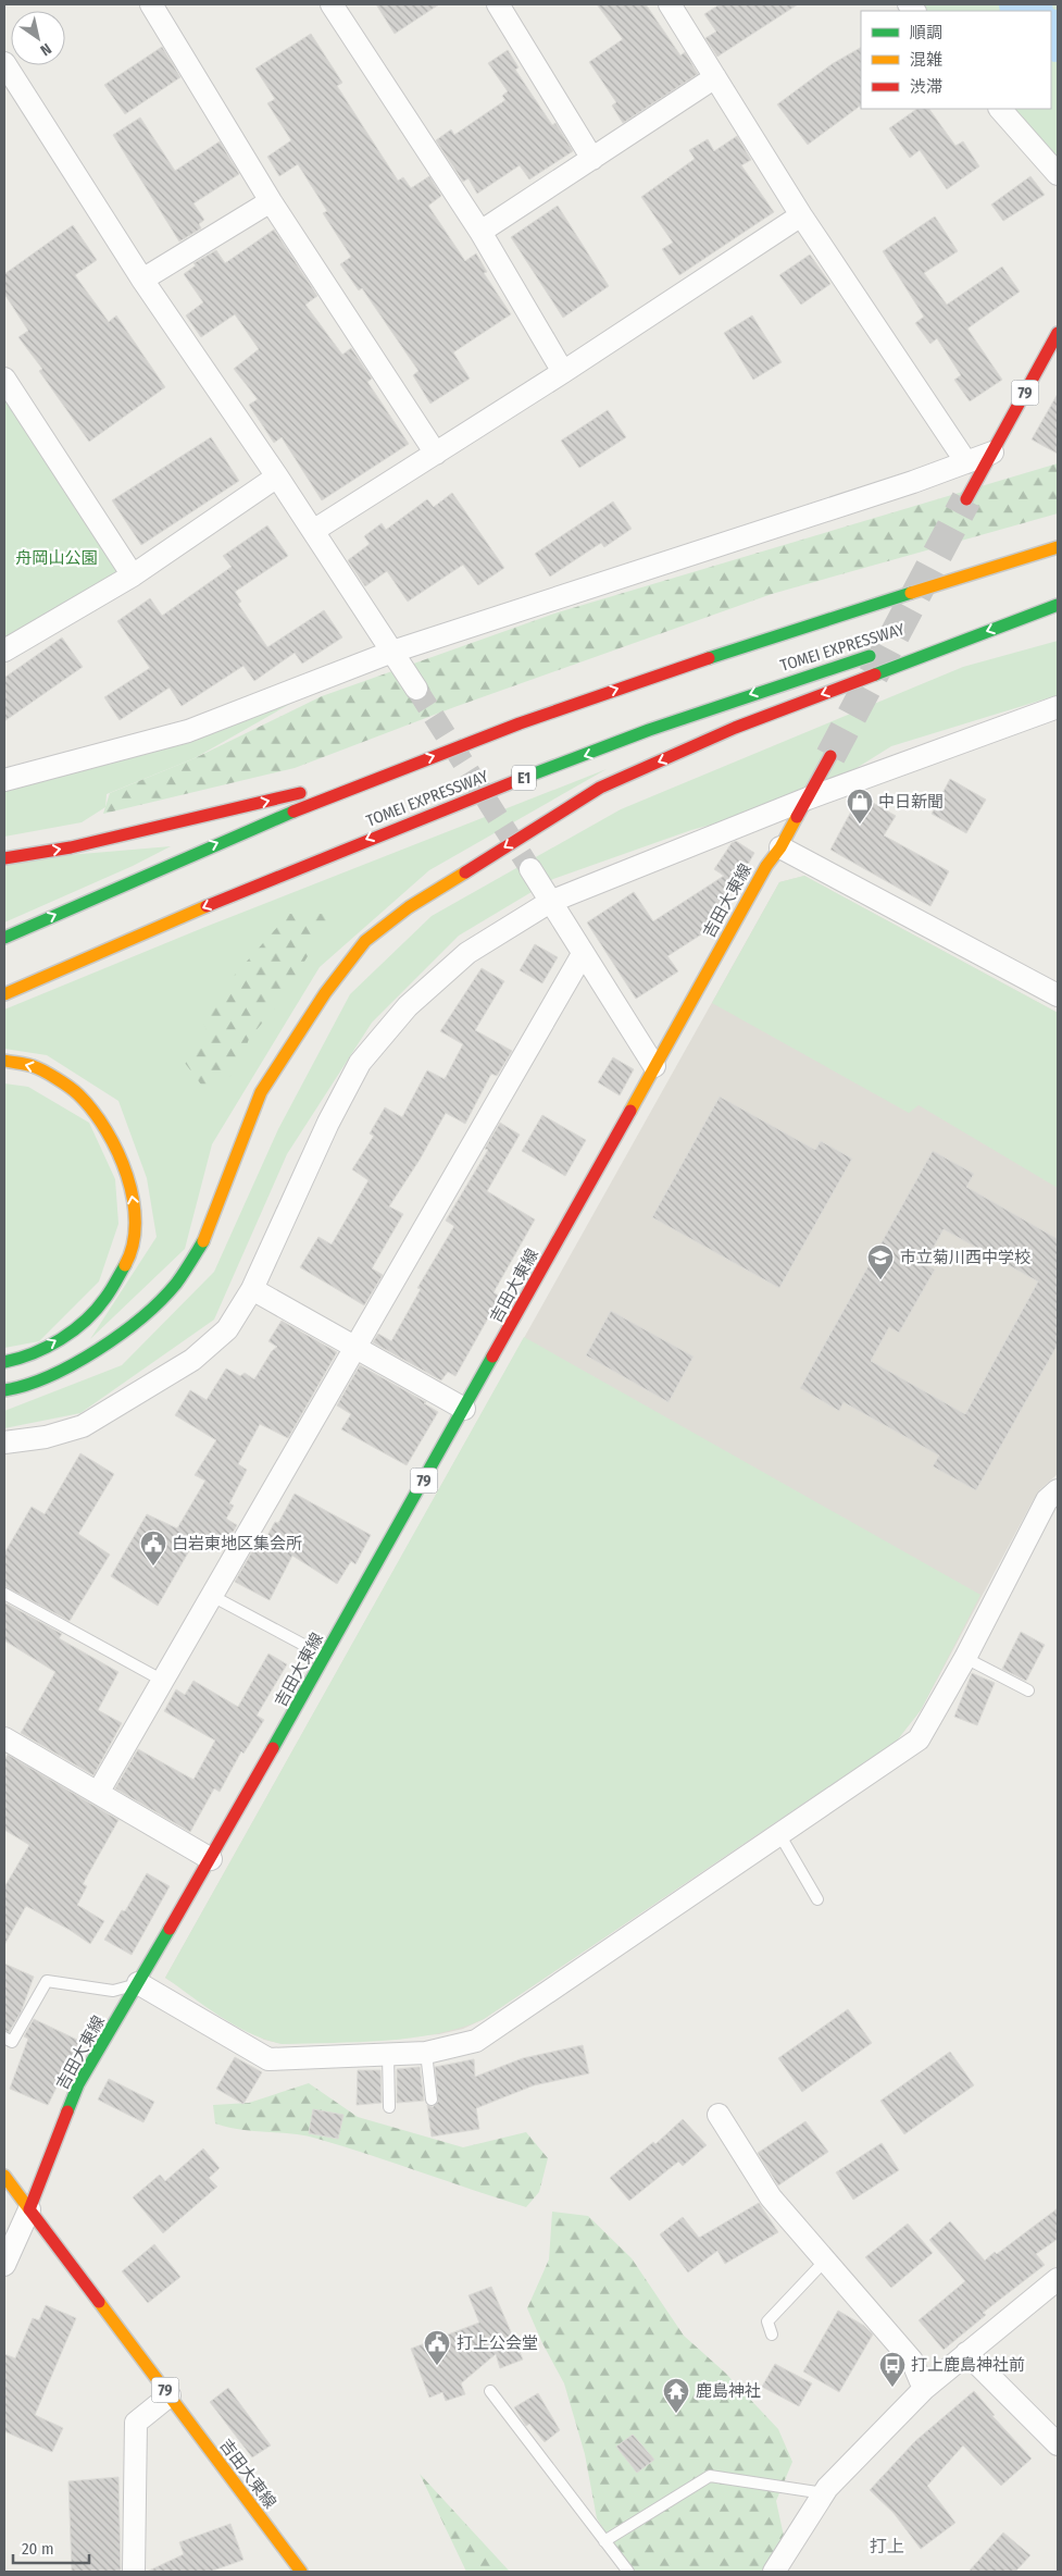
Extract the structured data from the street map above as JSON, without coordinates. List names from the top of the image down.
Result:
{
  "streets": {
    "main road": [
      "79",
      "TOMEI EXPRESSWAY",
      "E1",
      "吉田大東線"
    ]
  },
  "districts": ["打上"],
  "parks": ["舟岡山公園"],
  "places": {
    "shop": ["中日新聞"],
    "school or university": ["市立菊川西中学校"],
    "public building": ["白岩東地区集会所", "打上公会堂"],
    "bus stop": ["打上鹿島神社前"],
    "temple": ["鹿島神社"]
  },
  "legend": ["順調", "混雑", "渋滞"],
  "scale_bar": "20 m",
  "north": "bottom right"
}
